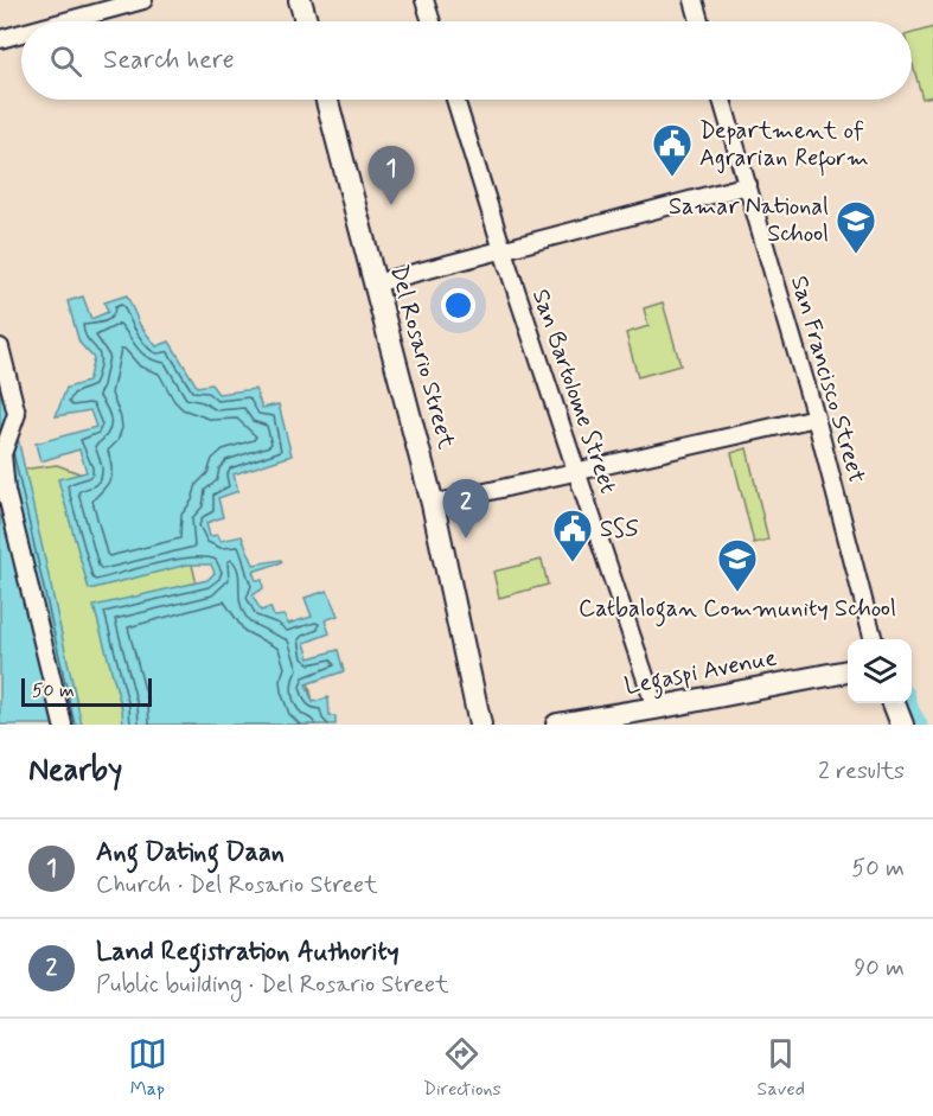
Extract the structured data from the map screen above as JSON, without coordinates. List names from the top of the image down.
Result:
{
  "streets": {
    "street": [
      "Del Rosario Street",
      "San Francisco Street",
      "San Bartolome Street",
      "Legaspi Avenue"
    ]
  },
  "crossings": [
    ["San Bartolome Street", "Legaspi Avenue"]
  ],
  "places": {
    "public building": ["Department of Agrarian Reform", "SSS"],
    "school or university": ["Samar National School", "Catbalogan Community School"]
  },
  "scale_bar": "50 m",
  "page": {
    "search": "Search here",
    "pins": ["1", "2"],
    "scale": "50 m",
    "heading": ["Nearby", "2 results"],
    "list": [
      {
        "mark": "1",
        "name": "Ang Dating Daan",
        "note": "Church · Del Rosario Street",
        "value": "50 m"
      },
      {
        "mark": "2",
        "name": "Land Registration Authority",
        "note": "Public building · Del Rosario Street",
        "value": "90 m"
      }
    ],
    "nav": ["Map", "Directions", "Saved"]
  }
}
